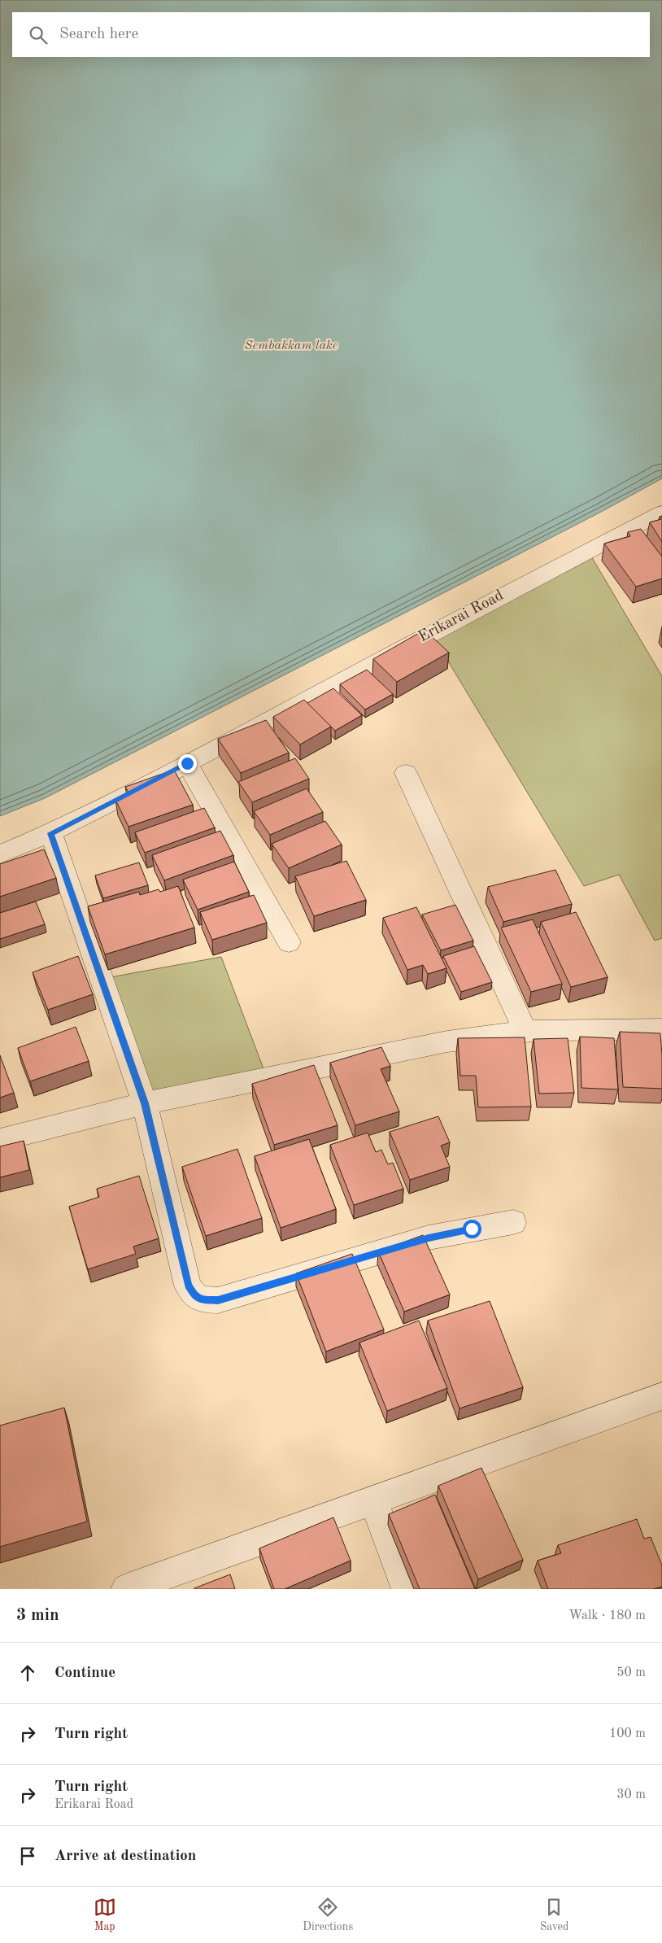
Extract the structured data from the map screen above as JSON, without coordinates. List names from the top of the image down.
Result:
{
  "streets": {
    "street": ["Erikarai Road"]
  },
  "water": ["Sembakkam lake"],
  "page": {
    "search": "Search here",
    "heading": ["3 min", "Walk · 180 m"],
    "list": [
      ["Continue", "50 m"],
      ["Turn right", "100 m"],
      ["Turn right", "Erikarai Road", "30 m"],
      "Arrive at destination"
    ],
    "nav": ["Map", "Directions", "Saved"]
  }
}
